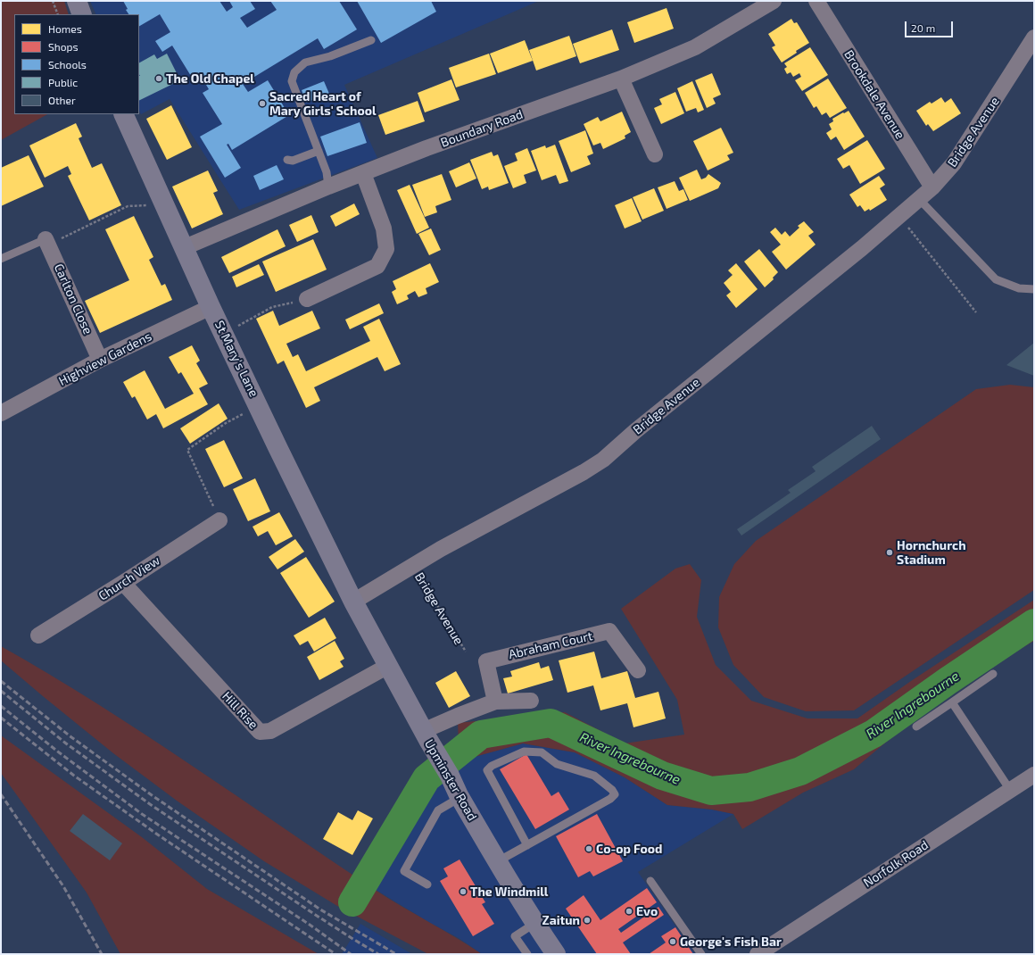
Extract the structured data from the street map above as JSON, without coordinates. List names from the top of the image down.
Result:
{
  "streets": {
    "main road": ["St Mary's Lane", "Upminster Road"],
    "street": [
      "Brookdale Avenue",
      "Boundary Road",
      "Bridge Avenue",
      "Carlton Close",
      "Highview Gardens",
      "Church View",
      "Abraham Court",
      "Hill Rise",
      "Norfolk Road"
    ]
  },
  "crossings": [
    ["Brookdale Avenue", "Bridge Avenue"],
    ["Boundary Road", "St Mary's Lane"],
    ["Bridge Avenue", "St Mary's Lane"],
    ["Bridge Avenue", "Upminster Road"],
    ["Carlton Close", "Highview Gardens"],
    ["Highview Gardens", "St Mary's Lane"],
    ["St Mary's Lane", "Upminster Road"],
    ["Church View", "Hill Rise"],
    ["Hill Rise", "Upminster Road"]
  ],
  "water": ["River Ingrebourne"],
  "places": [
    "The Old Chapel",
    "Sacred Heart of Mary Girls' School",
    "Hornchurch Stadium",
    "Co-op Food",
    "The Windmill",
    "Evo",
    "Zaitun",
    "George's Fish Bar"
  ],
  "legend": [
    "Homes",
    "Shops",
    "Schools",
    "Public",
    "Other"
  ],
  "scale_bar": "20 m"
}
